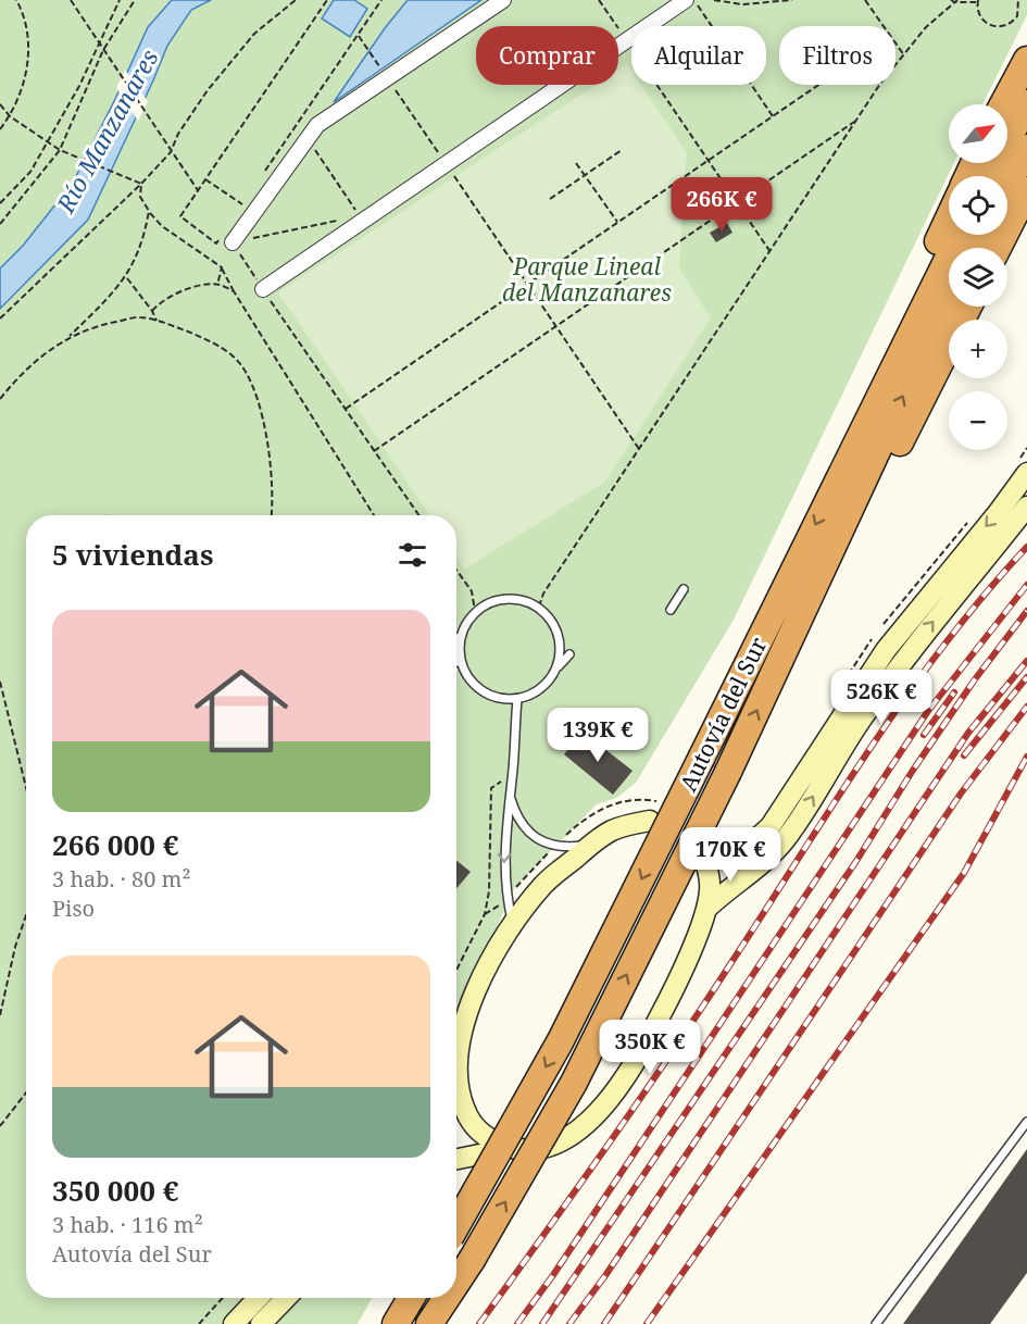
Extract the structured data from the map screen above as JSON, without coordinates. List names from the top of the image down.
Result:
{
  "streets": {
    "highway": ["Autovía del Sur"]
  },
  "water": ["Río Manzanares"],
  "parks": ["Parque Lineal del Manzanares"],
  "north": "top right",
  "page": {
    "chip": ["Comprar", "Alquilar", "Filtros"],
    "map_buttons": ["+", "−"],
    "price": [
      "266K €",
      "526K €",
      "139K €",
      "170K €",
      "350K €"
    ],
    "heading": "5 viviendas",
    "list": [
      {
        "name": "266 000 €",
        "note": "3 hab. · 80 m² · Piso"
      },
      {
        "name": "350 000 €",
        "note": "3 hab. · 116 m² · Autovía del Sur"
      }
    ]
  }
}
